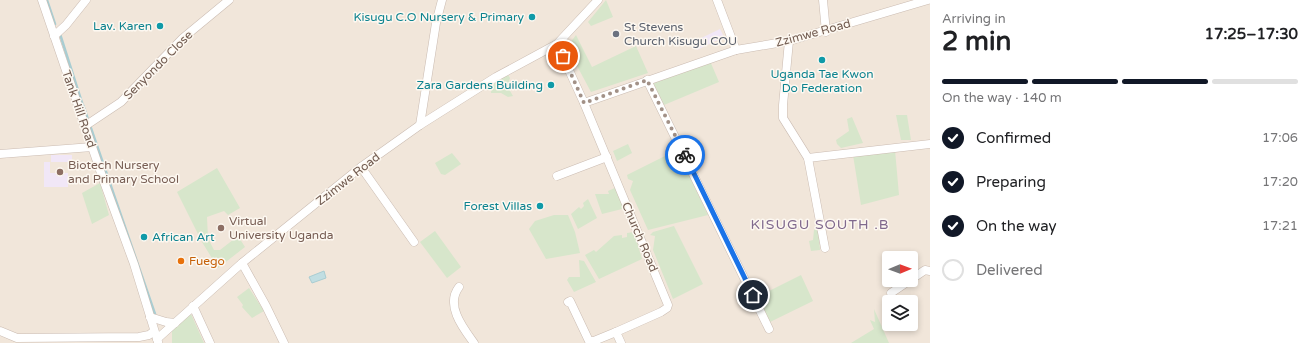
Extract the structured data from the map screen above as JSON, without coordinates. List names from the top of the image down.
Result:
{
  "streets": {
    "street": [
      "Zzimwe Road",
      "Senyondo Close",
      "Tank Hill Road",
      "Church Road"
    ]
  },
  "crossings": [
    ["Zzimwe Road", "Tank Hill Road"],
    ["Zzimwe Road", "Church Road"],
    ["Senyondo Close", "Tank Hill Road"]
  ],
  "districts": ["KISUGU SOUTH .B"],
  "places": [
    "Kisugu C.O Nursery & Primary",
    "Lav. Karen",
    "St Stevens Church Kisugu COU",
    "Uganda Tae Kwon Do Federation",
    "Zara Gardens Building",
    "Biotech Nursery and Primary School",
    "Forest Villas",
    "Virtual University Uganda",
    "African Art",
    "Fuego"
  ],
  "north": "right",
  "page": {
    "heading": ["2 min", "Arriving in", "17:25–17:30"],
    "bar": "On the way · 140 m",
    "list": [
      ["Confirmed", "17:06"],
      ["Preparing", "17:20"],
      ["On the way", "17:21"],
      "Delivered"
    ]
  }
}
